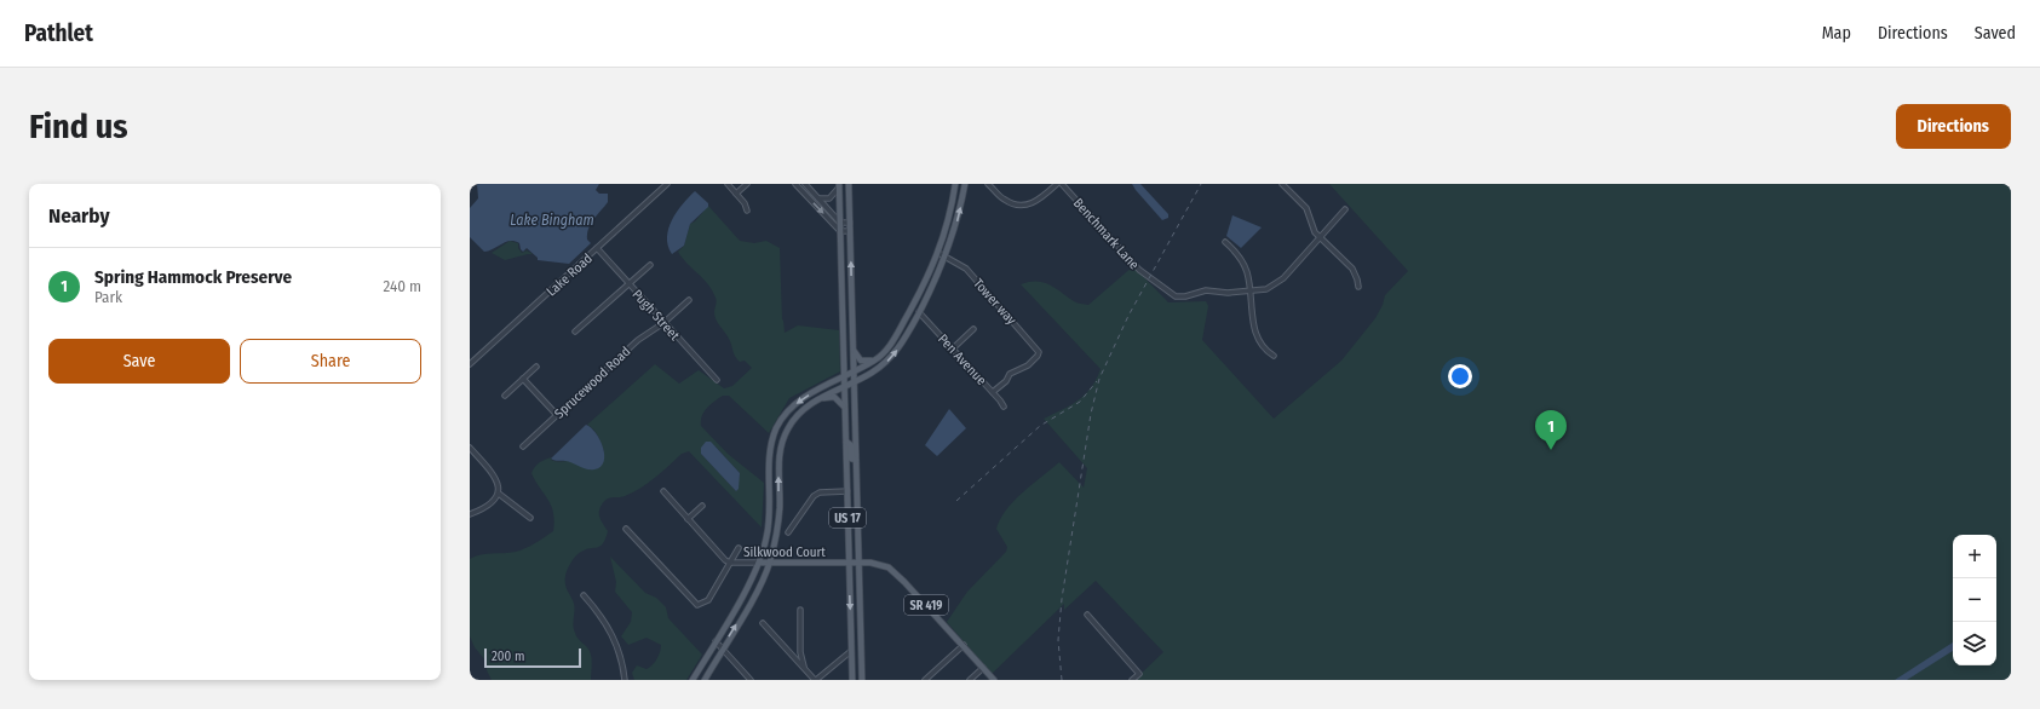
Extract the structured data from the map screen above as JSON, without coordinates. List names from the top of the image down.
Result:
{
  "streets": {
    "main road": ["US 17", "Silkwood Court", "SR 419"],
    "street": [
      "Benchmark Lane",
      "Lake Road",
      "Tower way",
      "Pugh Street",
      "Pen Avenue",
      "Sprucewood Road"
    ]
  },
  "crossings": [
    ["Lake Road", "Pugh Street"],
    ["Tower way", "Pen Avenue"],
    ["Pugh Street", "Sprucewood Road"],
    ["US 17", "Silkwood Court"],
    ["US 17", "SR 419"],
    ["Silkwood Court", "SR 419"]
  ],
  "water": ["Lake Bingham"],
  "scale_bar": "200 m",
  "page": {
    "header": "Pathlet",
    "nav": ["Map", "Directions", "Saved"],
    "buttons": [
      "Directions",
      ["Save", "Share"]
    ],
    "title": "Find us",
    "heading": "Nearby",
    "list": [
      {
        "mark": "1",
        "name": "Spring Hammock Preserve",
        "note": "Park",
        "value": "240 m"
      }
    ],
    "pins": "1",
    "map_buttons": ["+", "−"],
    "scale": "200 m"
  }
}
